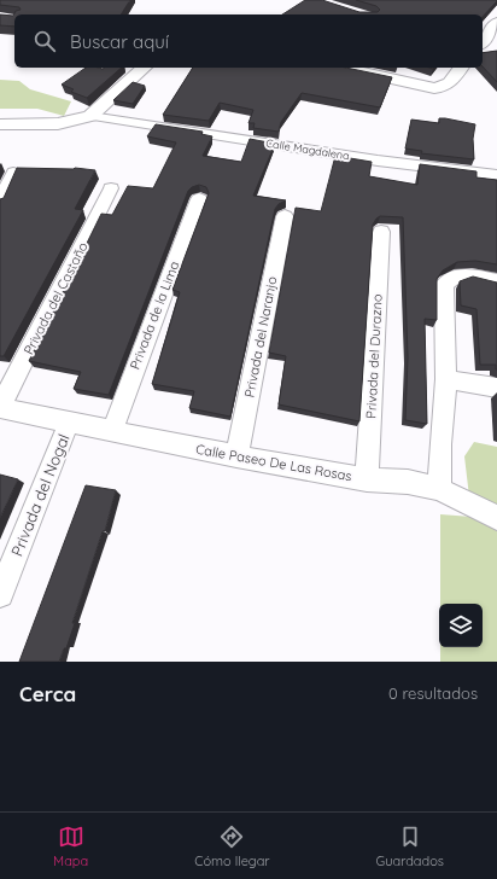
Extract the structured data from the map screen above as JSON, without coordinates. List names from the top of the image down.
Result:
{
  "streets": {
    "street": [
      "Calle Magdalena",
      "Privada del Castaño",
      "Privada de la Lima",
      "Privada del Naranjo",
      "Privada del Durazno",
      "Calle Paseo De Las Rosas",
      "Privada del Nogal"
    ]
  },
  "crossings": [
    ["Privada del Castaño", "Calle Paseo De Las Rosas"],
    ["Privada de la Lima", "Calle Paseo De Las Rosas"],
    ["Privada del Naranjo", "Calle Paseo De Las Rosas"],
    ["Privada del Durazno", "Calle Paseo De Las Rosas"],
    ["Calle Paseo De Las Rosas", "Privada del Nogal"]
  ],
  "page": {
    "search": "Buscar aquí",
    "heading": ["Cerca", "0 resultados"],
    "nav": ["Mapa", "Cómo llegar", "Guardados"]
  }
}
